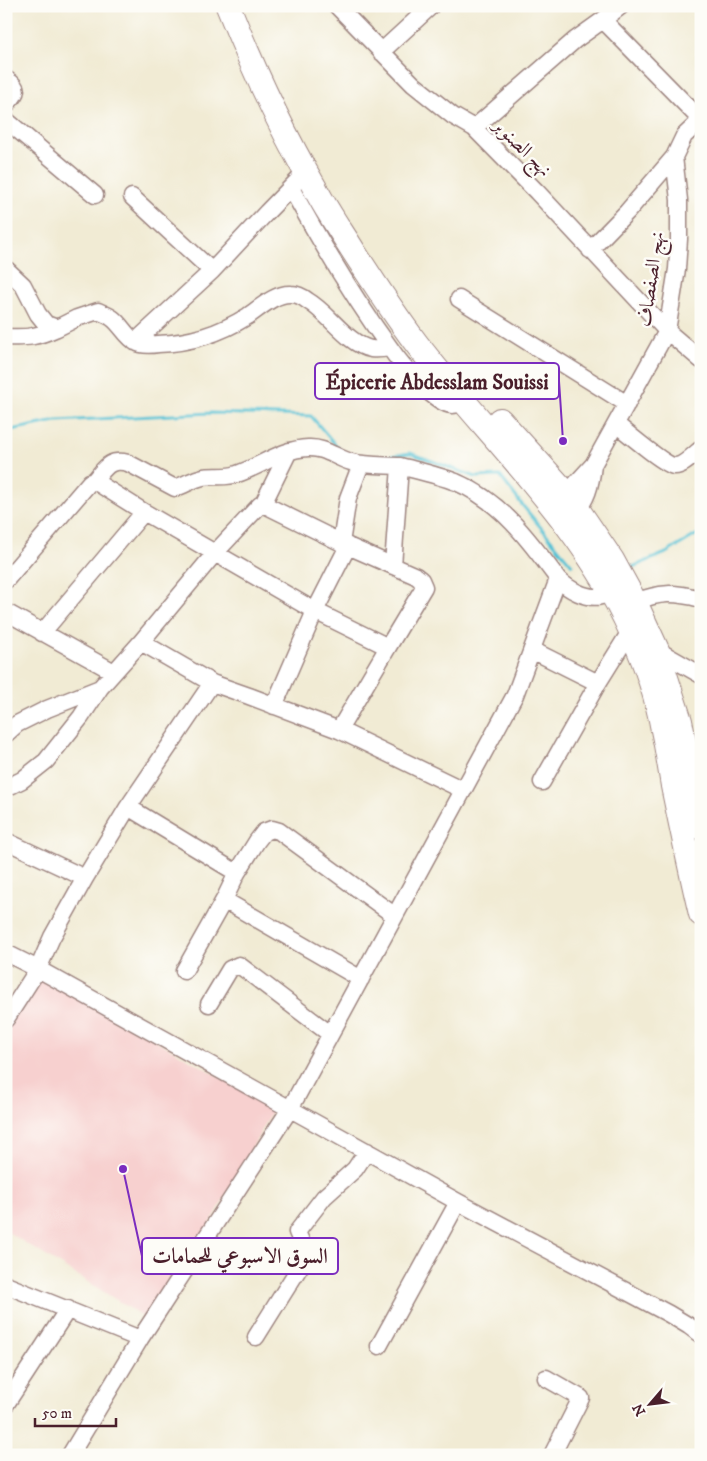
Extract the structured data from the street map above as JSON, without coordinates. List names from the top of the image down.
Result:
{
  "streets": {
    "street": ["نهج الصنوبر", "نهج الصفصاف"]
  },
  "crossings": [
    ["نهج الصنوبر", "نهج الصفصاف"]
  ],
  "places": ["Épicerie Abdesslam Souissi", "السوق الاسبوعي للحمامات"],
  "scale_bar": "50 m",
  "north": "bottom left"
}
